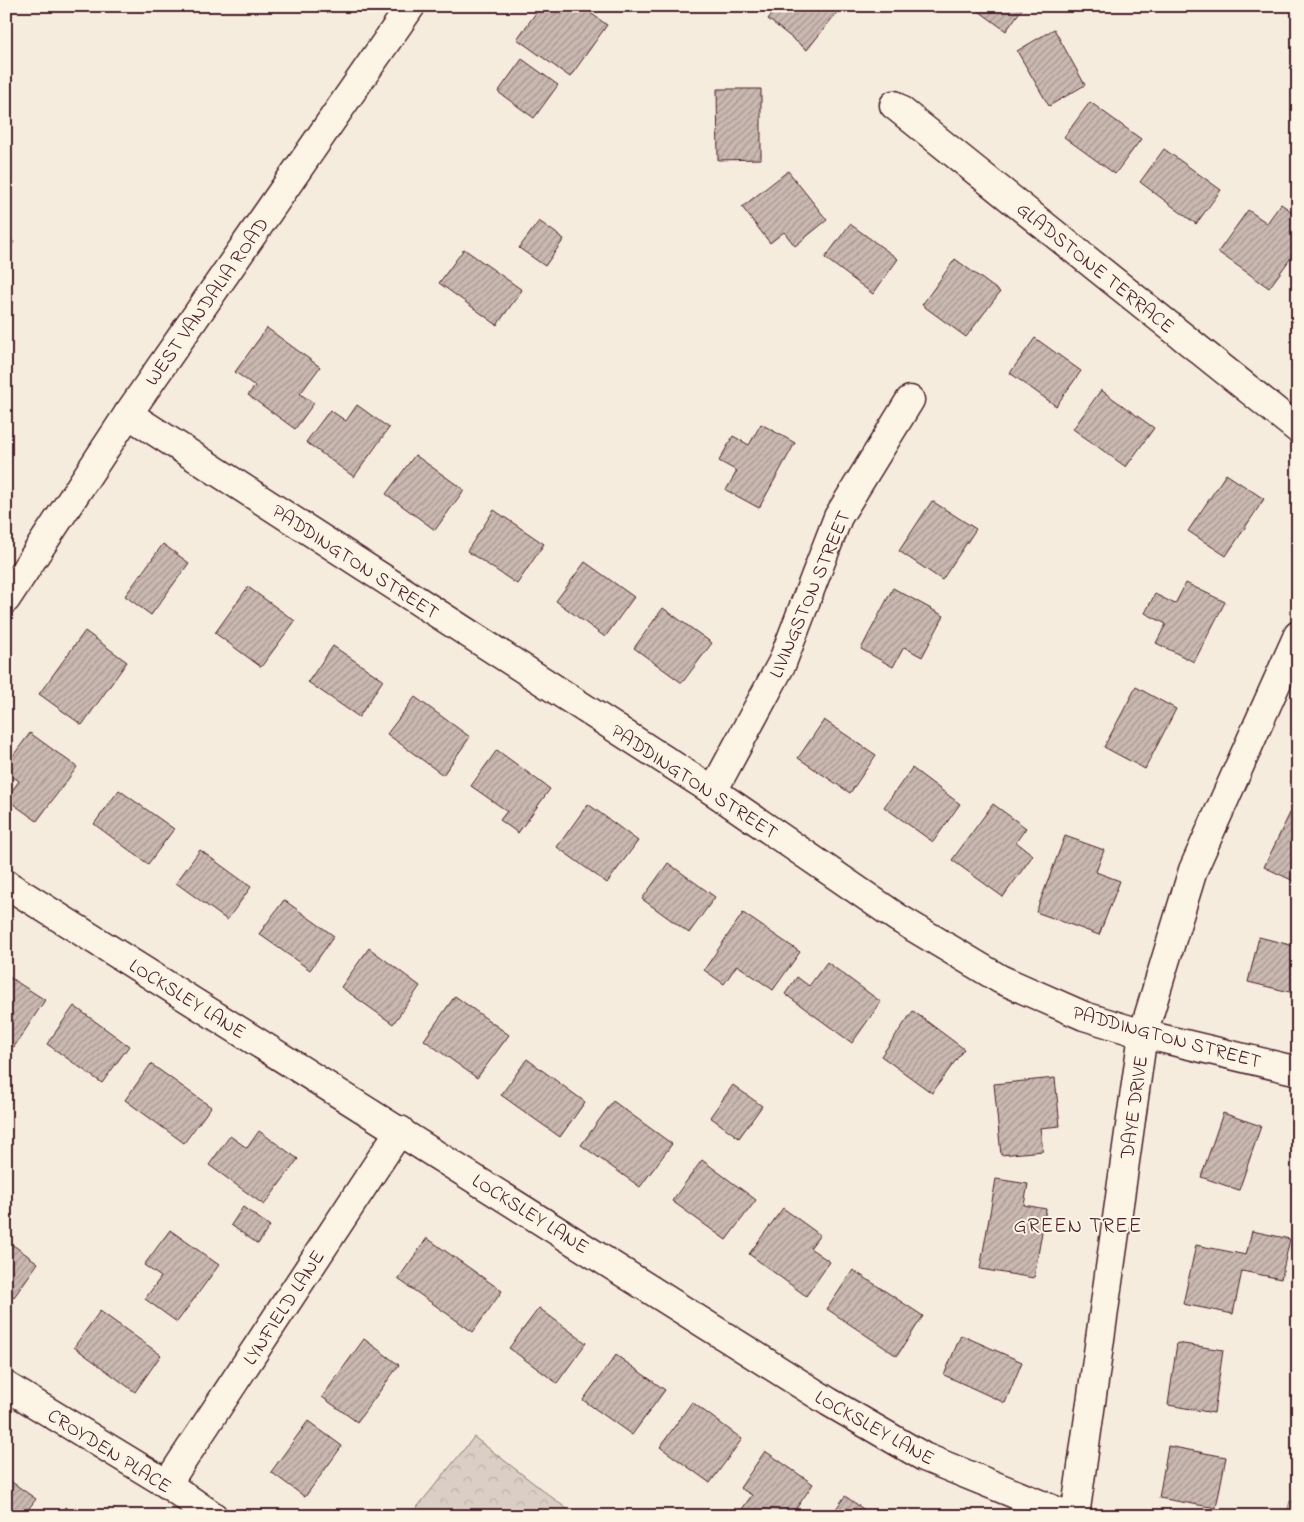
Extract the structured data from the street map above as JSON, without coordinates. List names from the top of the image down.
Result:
{
  "streets": {
    "street": [
      "GLADSTONE TERRACE",
      "WEST VANDALIA ROAD",
      "PADDINGTON STREET",
      "LIVINGSTON STREET",
      "LOCKSLEY LANE",
      "DAYE DRIVE",
      "LYNFIELD LANE",
      "CROYDEN PLACE"
    ]
  },
  "crossings": [
    ["WEST VANDALIA ROAD", "PADDINGTON STREET"],
    ["PADDINGTON STREET", "LIVINGSTON STREET"],
    ["PADDINGTON STREET", "DAYE DRIVE"],
    ["LOCKSLEY LANE", "LYNFIELD LANE"],
    ["LYNFIELD LANE", "CROYDEN PLACE"]
  ],
  "districts": ["GREEN TREE"]
}
